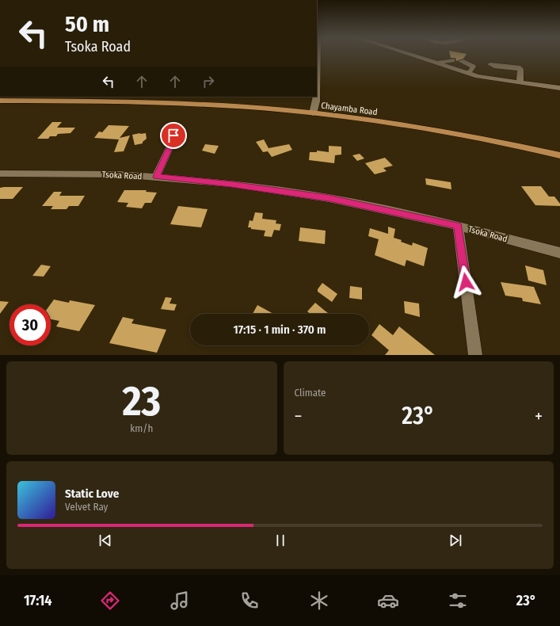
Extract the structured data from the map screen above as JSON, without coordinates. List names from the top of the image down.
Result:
{
  "streets": {
    "main road": ["Chayamba Road"],
    "street": ["Tsoka Road"]
  },
  "page": {
    "turn": ["50 m", "Tsoka Road"],
    "limit": "30",
    "trip": "17:15 · 1 min · 370 m",
    "tile": [
      ["23", "km/h"],
      "Climate"
    ],
    "heat": ["−", "23°", "+"],
    "song": ["Static Love", "Velvet Ray"],
    "tabs": ["17:14", "23°"]
  }
}
